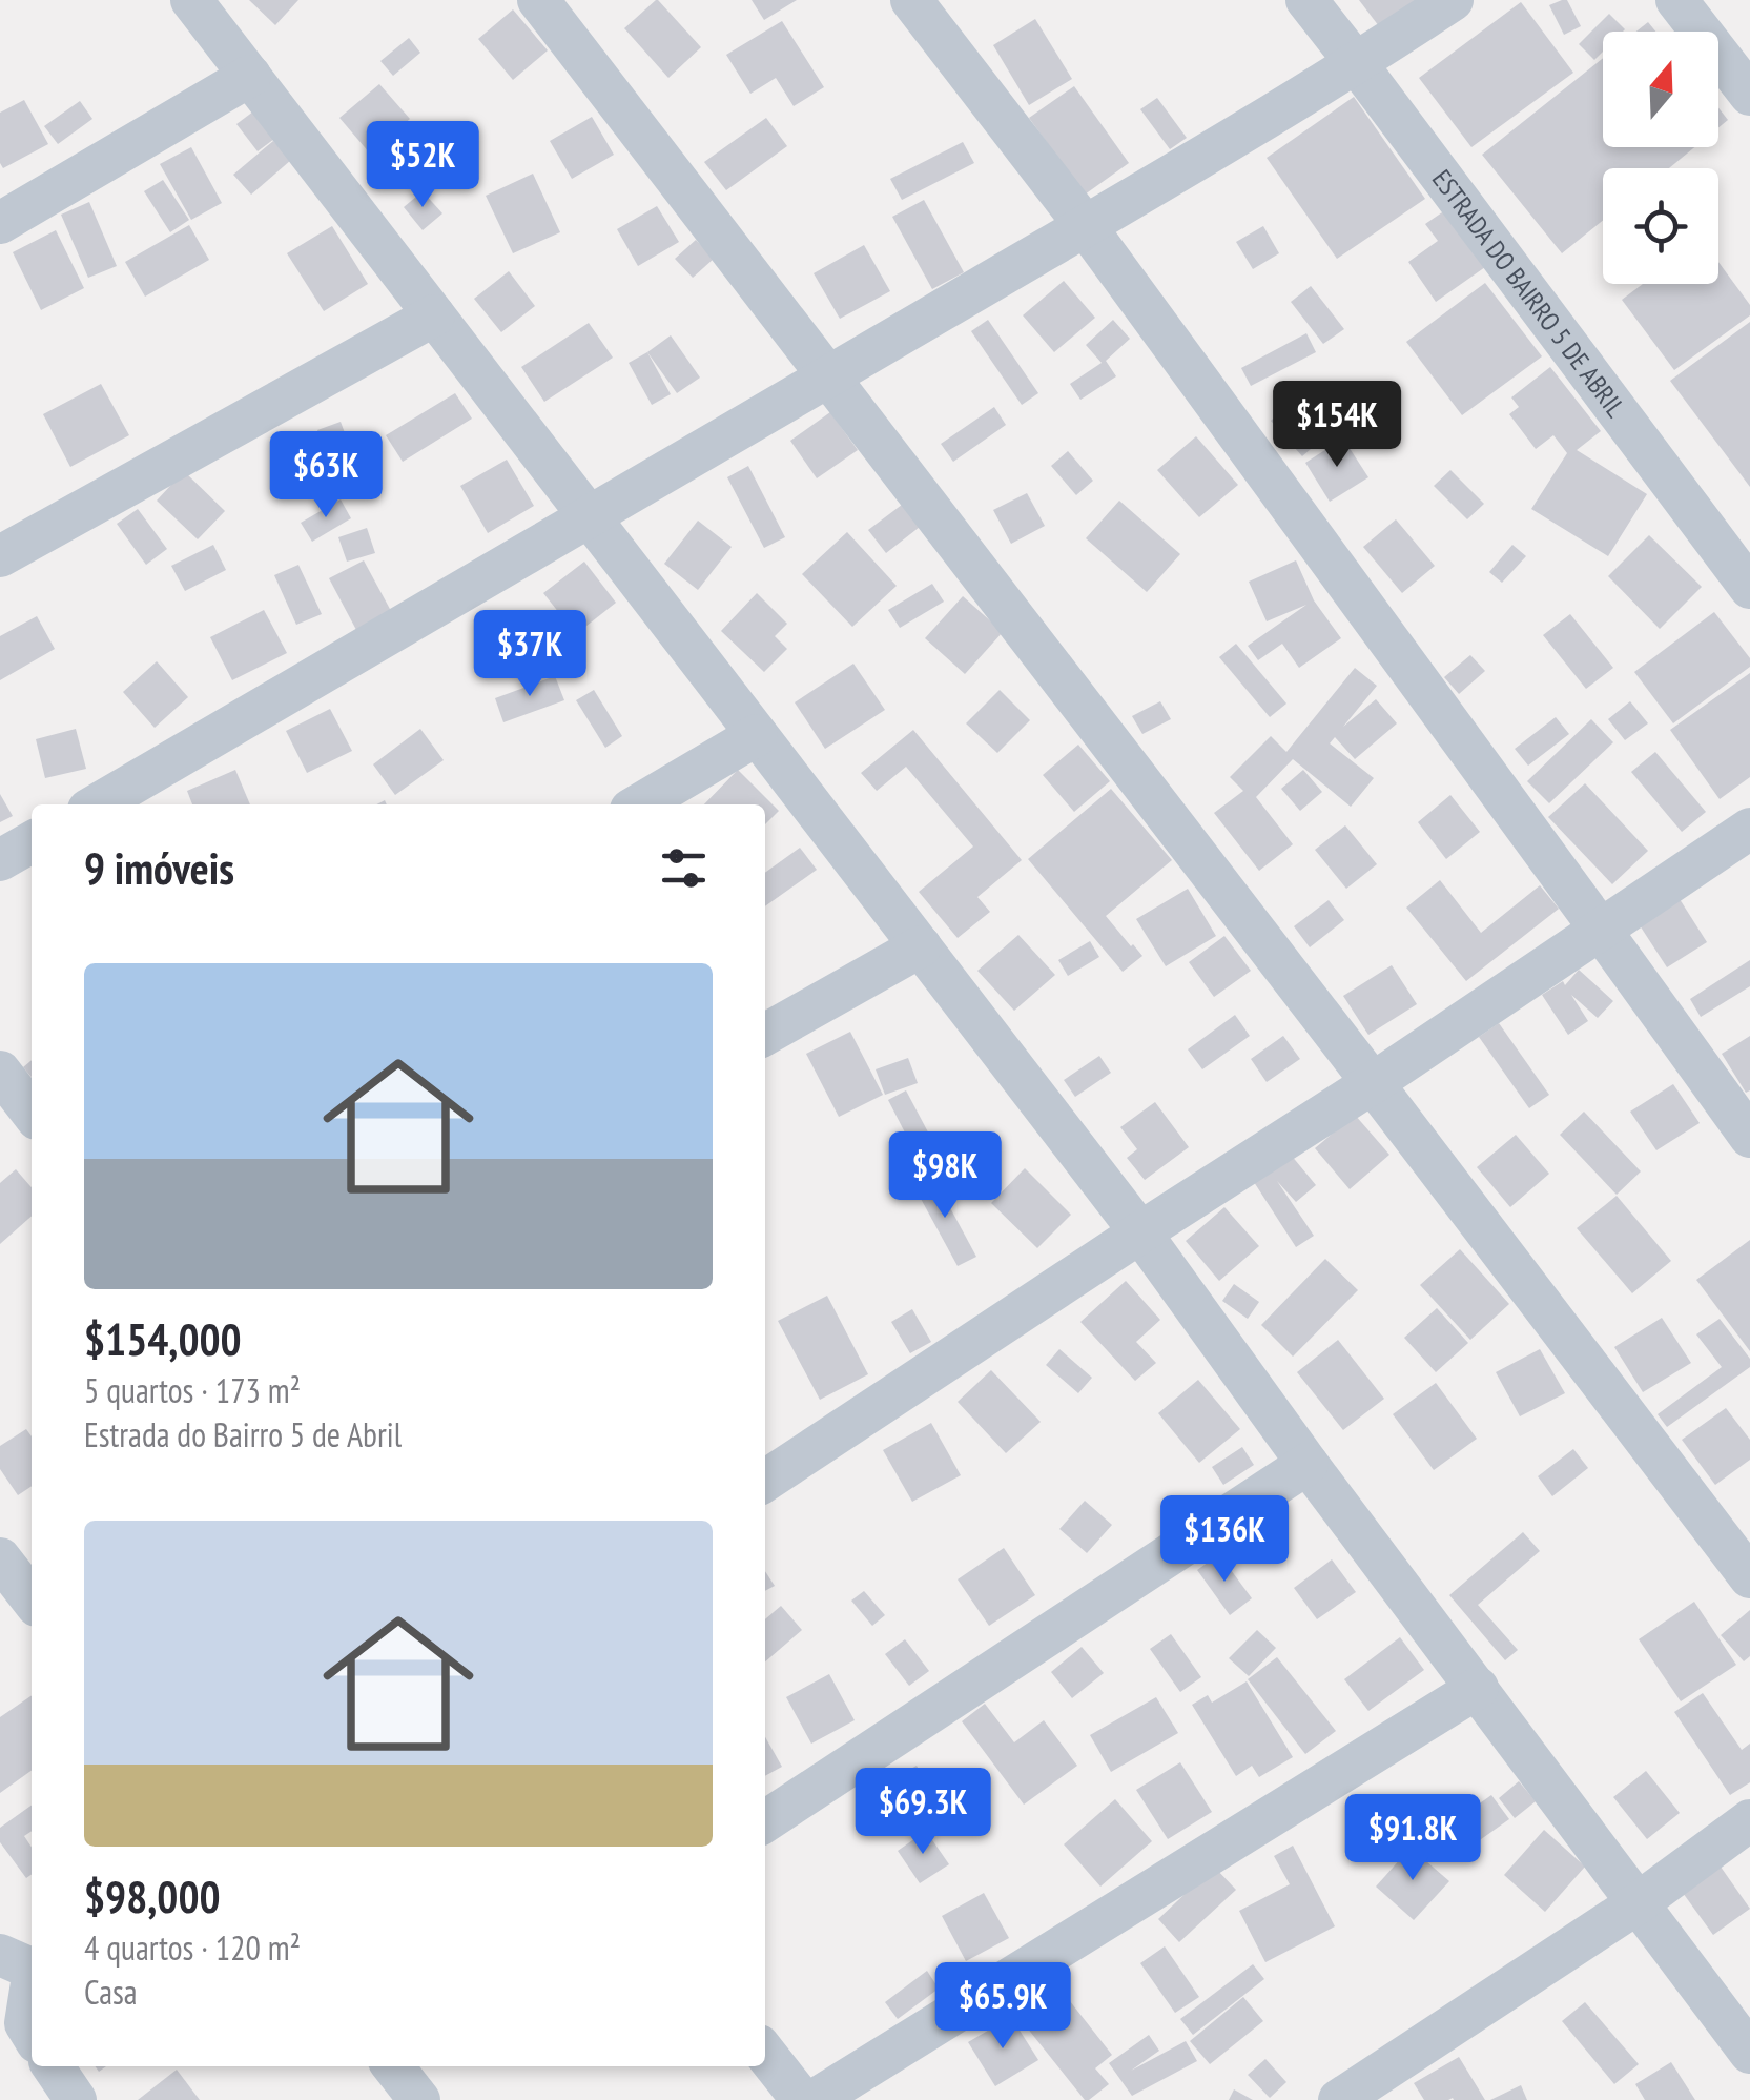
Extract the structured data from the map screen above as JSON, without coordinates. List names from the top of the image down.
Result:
{
  "streets": {
    "street": ["ESTRADA DO BAIRRO 5 DE ABRIL"]
  },
  "north": "top",
  "page": {
    "price": [
      "$52K",
      "$154K",
      "$63K",
      "$37K",
      "$98K",
      "$136K",
      "$69.3K",
      "$91.8K",
      "$65.9K"
    ],
    "heading": "9 imóveis",
    "list": [
      {
        "name": "$154,000",
        "note": "5 quartos · 173 m² · Estrada do Bairro 5 de Abril"
      },
      {
        "name": "$98,000",
        "note": "4 quartos · 120 m² · Casa"
      }
    ]
  }
}
